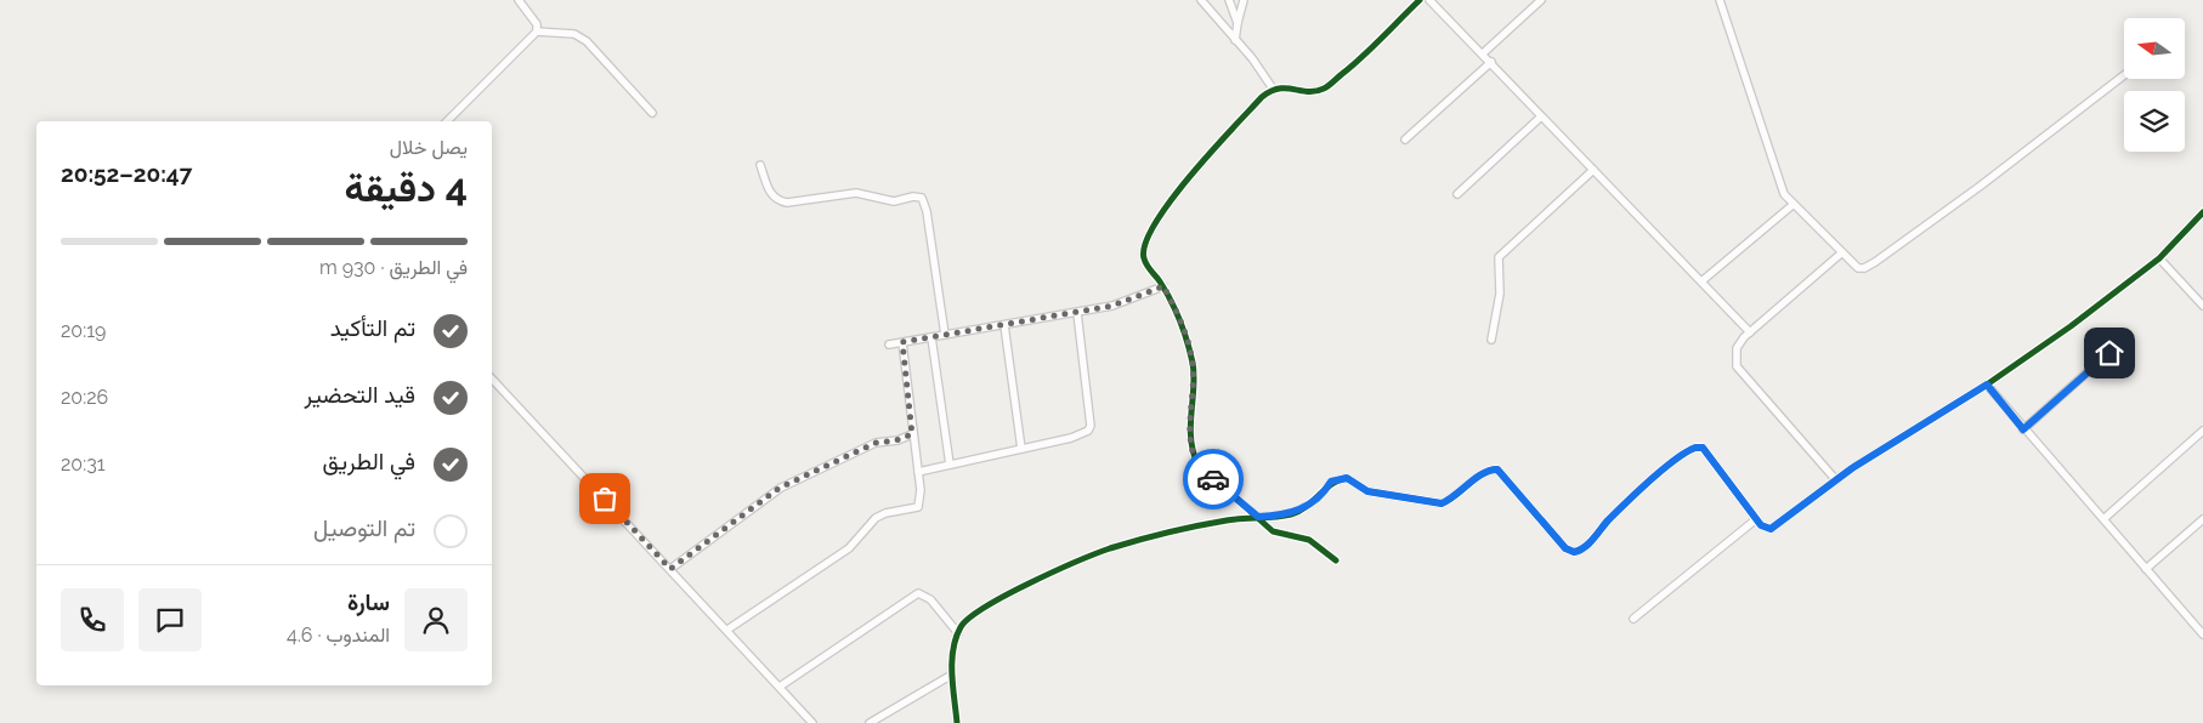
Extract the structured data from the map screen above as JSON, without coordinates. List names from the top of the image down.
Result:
{
  "north": "left",
  "page": {
    "heading": ["4 دقيقة", "يصل خلال", "20:47–20:52"],
    "panel": ["سارة", "المندوب · 4.6"],
    "bar": "في الطريق · 930 m",
    "list": [
      ["تم التأكيد", "20:19"],
      ["قيد التحضير", "20:26"],
      ["في الطريق", "20:31"],
      "تم التوصيل"
    ]
  }
}
